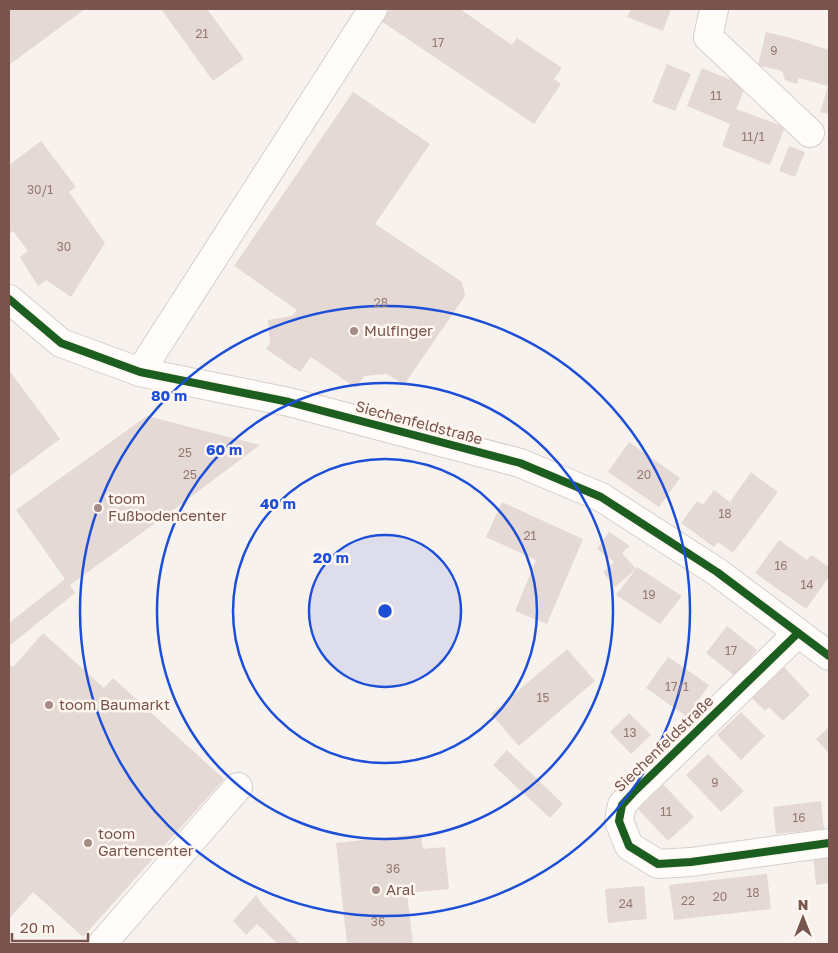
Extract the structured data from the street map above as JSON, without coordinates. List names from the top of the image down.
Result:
{
  "streets": {
    "street": ["Siechenfeldstraße"]
  },
  "places": [
    "Mulfinger",
    "toom Fußbodencenter",
    "toom Baumarkt",
    "toom Gartencenter",
    "Aral"
  ],
  "house_numbers": [
    "21",
    "17",
    "9",
    "11",
    "11/1",
    "30/1",
    "30",
    "28",
    "25",
    "25",
    "20",
    "18",
    "21",
    "16",
    "14",
    "19",
    "17",
    "17/1",
    "15",
    "13",
    "9",
    "11",
    "16",
    "36",
    "18",
    "20",
    "22",
    "24",
    "36"
  ],
  "scale_bar": "20 m",
  "north": "top",
  "rings": [
    "80 m",
    "60 m",
    "40 m",
    "20 m"
  ]
}
